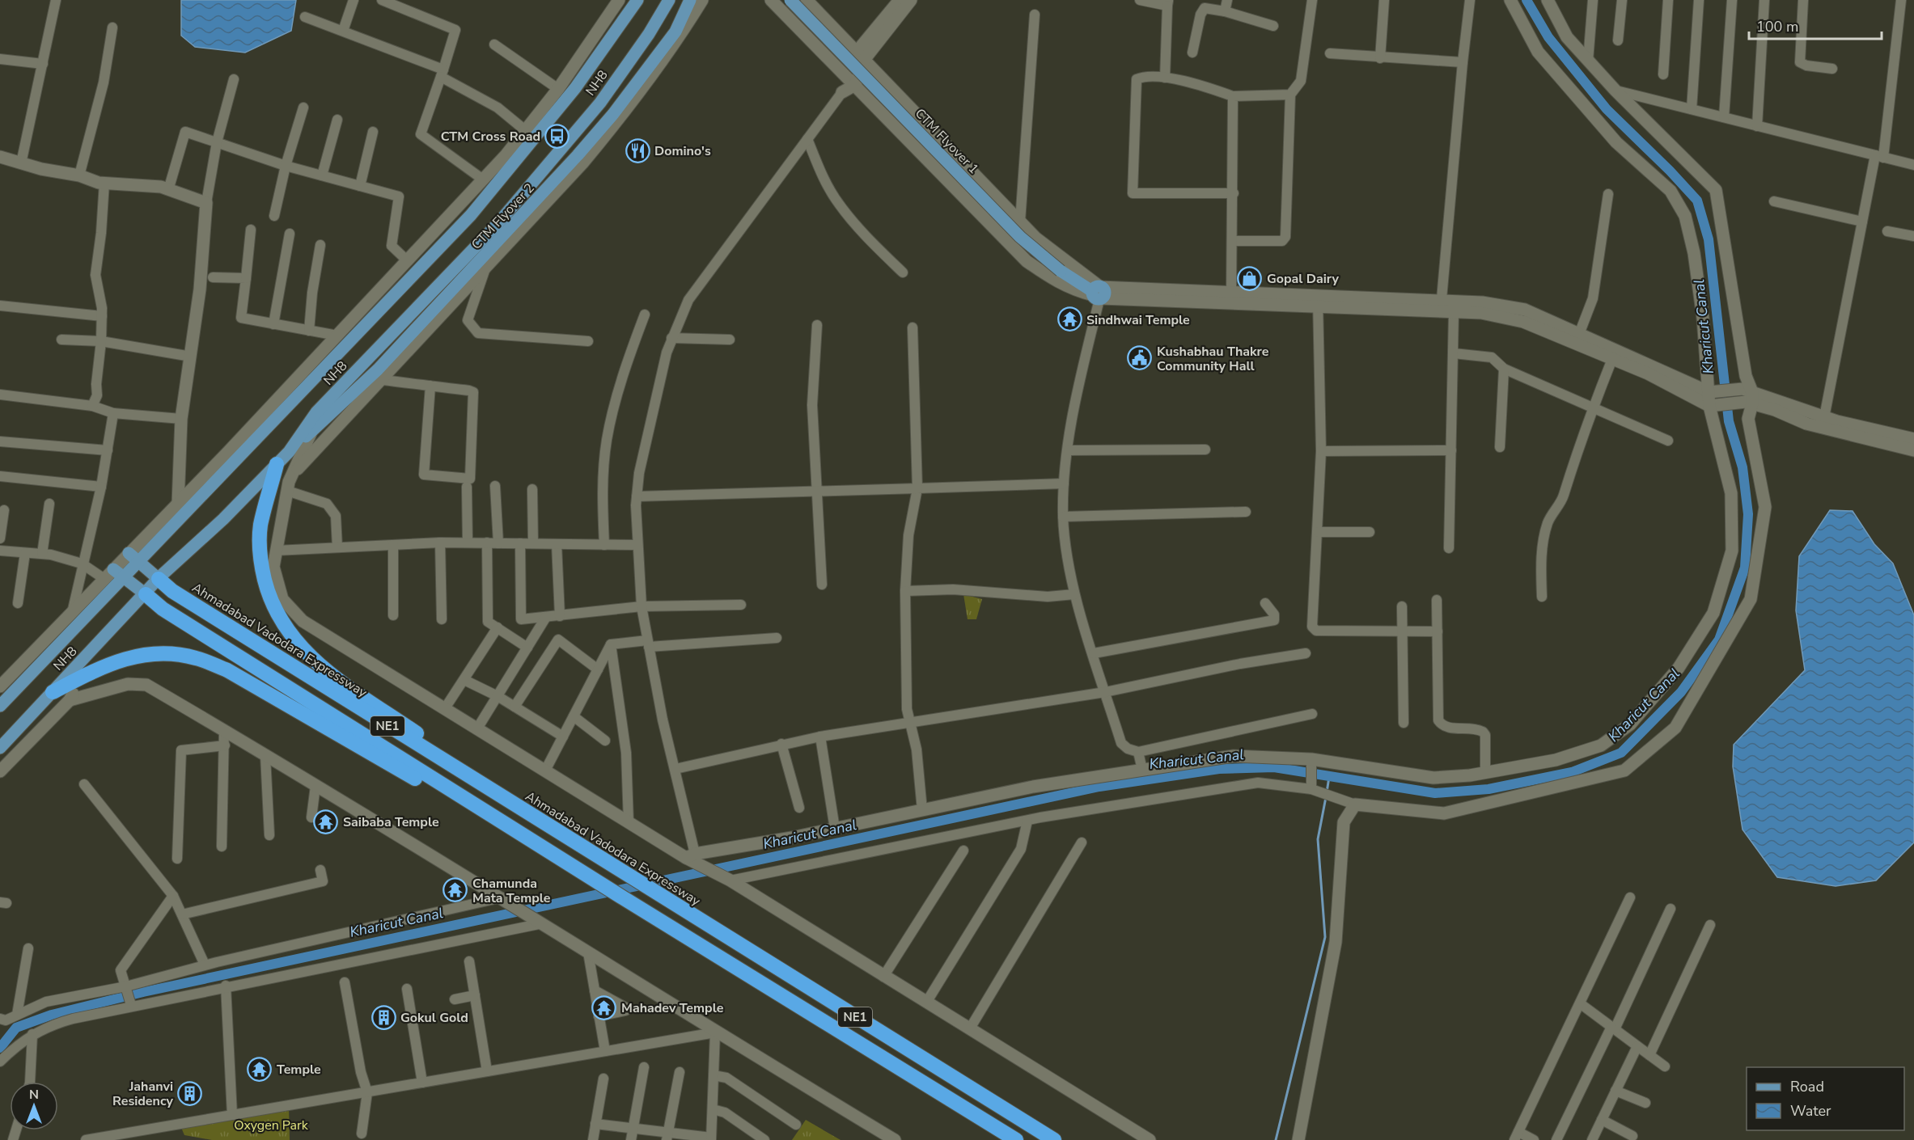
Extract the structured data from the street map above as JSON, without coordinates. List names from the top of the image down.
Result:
{
  "streets": {
    "highway": ["Ahmadabad Vadodara Expressway", "NE1"],
    "main road": ["NH8", "CTM Flyover 1", "CTM Flyover 2"]
  },
  "crossings": [
    ["NH8", "CTM Flyover 2"],
    ["NH8", "Ahmadabad Vadodara Expressway"],
    ["NH8", "NE1"]
  ],
  "water": ["Kharicut Canal"],
  "parks": ["Oxygen Park"],
  "places": {
    "bus stop": ["CTM Cross Road"],
    "restaurant": ["Domino's"],
    "shop": ["Gopal Dairy"],
    "temple": [
      "Sindhwai Temple",
      "Saibaba Temple",
      "Chamunda Mata Temple",
      "Mahadev Temple",
      "Temple"
    ],
    "public building": ["Kushabhau Thakre Community Hall"],
    "building": ["Gokul Gold", "Jahanvi Residency"]
  },
  "legend": ["Road", "Water"],
  "scale_bar": "100 m",
  "north": "top"
}
